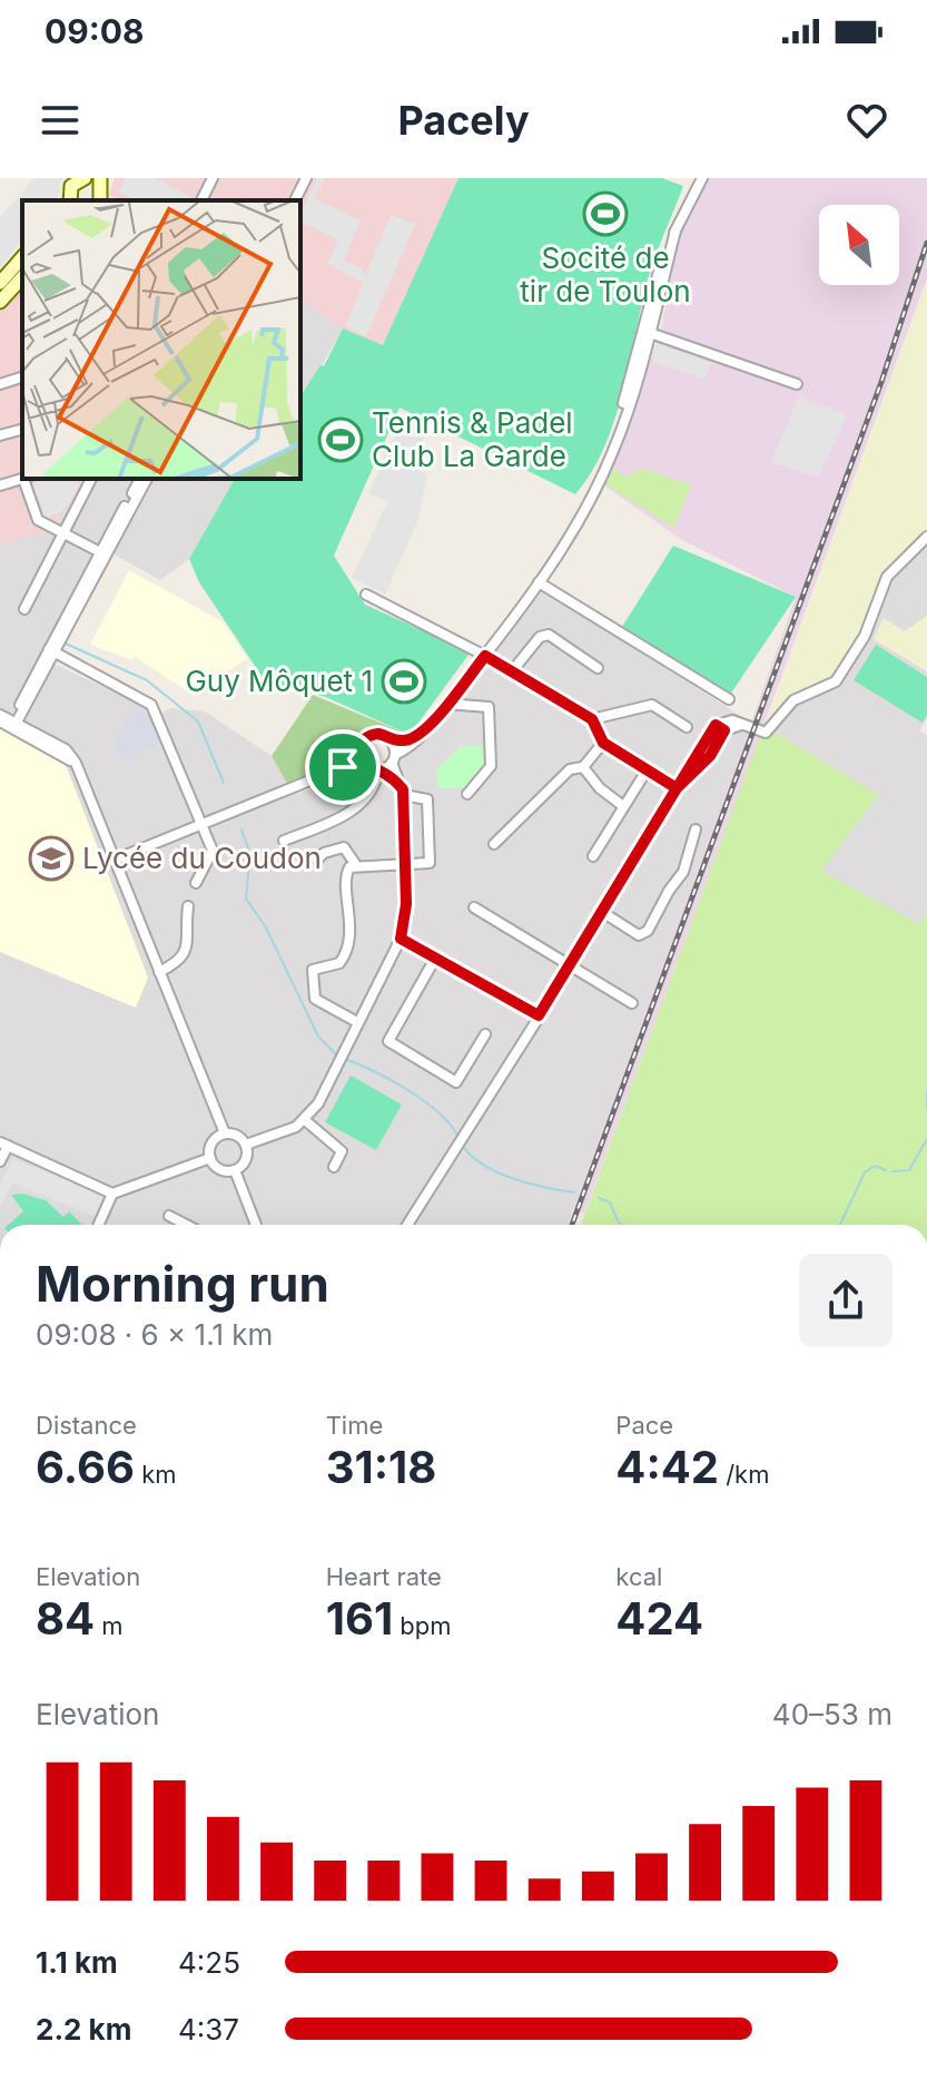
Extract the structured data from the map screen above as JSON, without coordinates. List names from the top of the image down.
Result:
{
  "places": {
    "sports": ["Socité de tir de Toulon", "Tennis & Padel Club La Garde", "Guy Môquet 1"],
    "school or university": ["Lycée du Coudon"]
  },
  "north": "top left",
  "page": {
    "status": "09:08",
    "header": "Pacely",
    "heading": ["Morning run", "09:08 · 6 × 1.1 km"],
    "stats": [
      ["Distance", "6.66 km"],
      ["Time", "31:18"],
      ["Pace", "4:42 /km"],
      ["Elevation", "84 m"],
      ["Heart rate", "161 bpm"],
      ["kcal", "424"]
    ],
    "chart": ["Elevation", "40–53 m"],
    "list": [
      {
        "name": "1.1 km",
        "note": "4:25"
      },
      {
        "name": "2.2 km",
        "note": "4:37"
      }
    ]
  }
}
